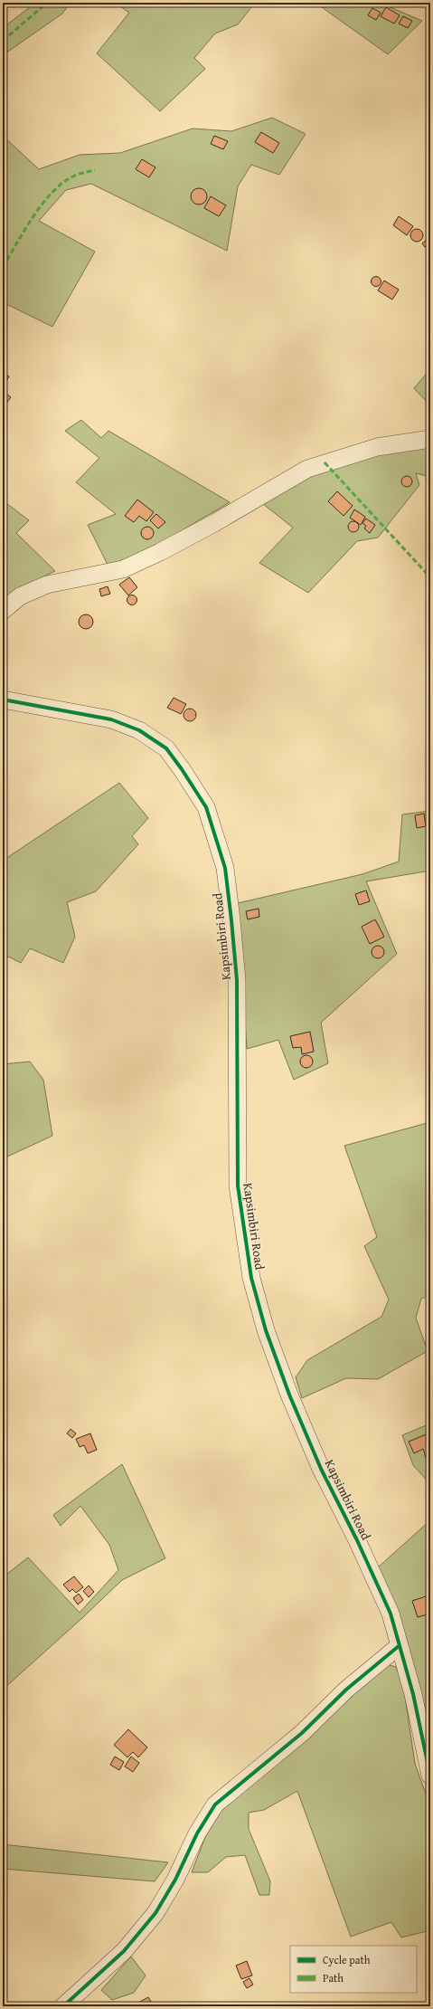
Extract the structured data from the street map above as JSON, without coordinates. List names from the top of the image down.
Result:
{
  "streets": {
    "street": ["Kapsimbiri Road"]
  },
  "legend": ["Cycle path", "Path"]
}
